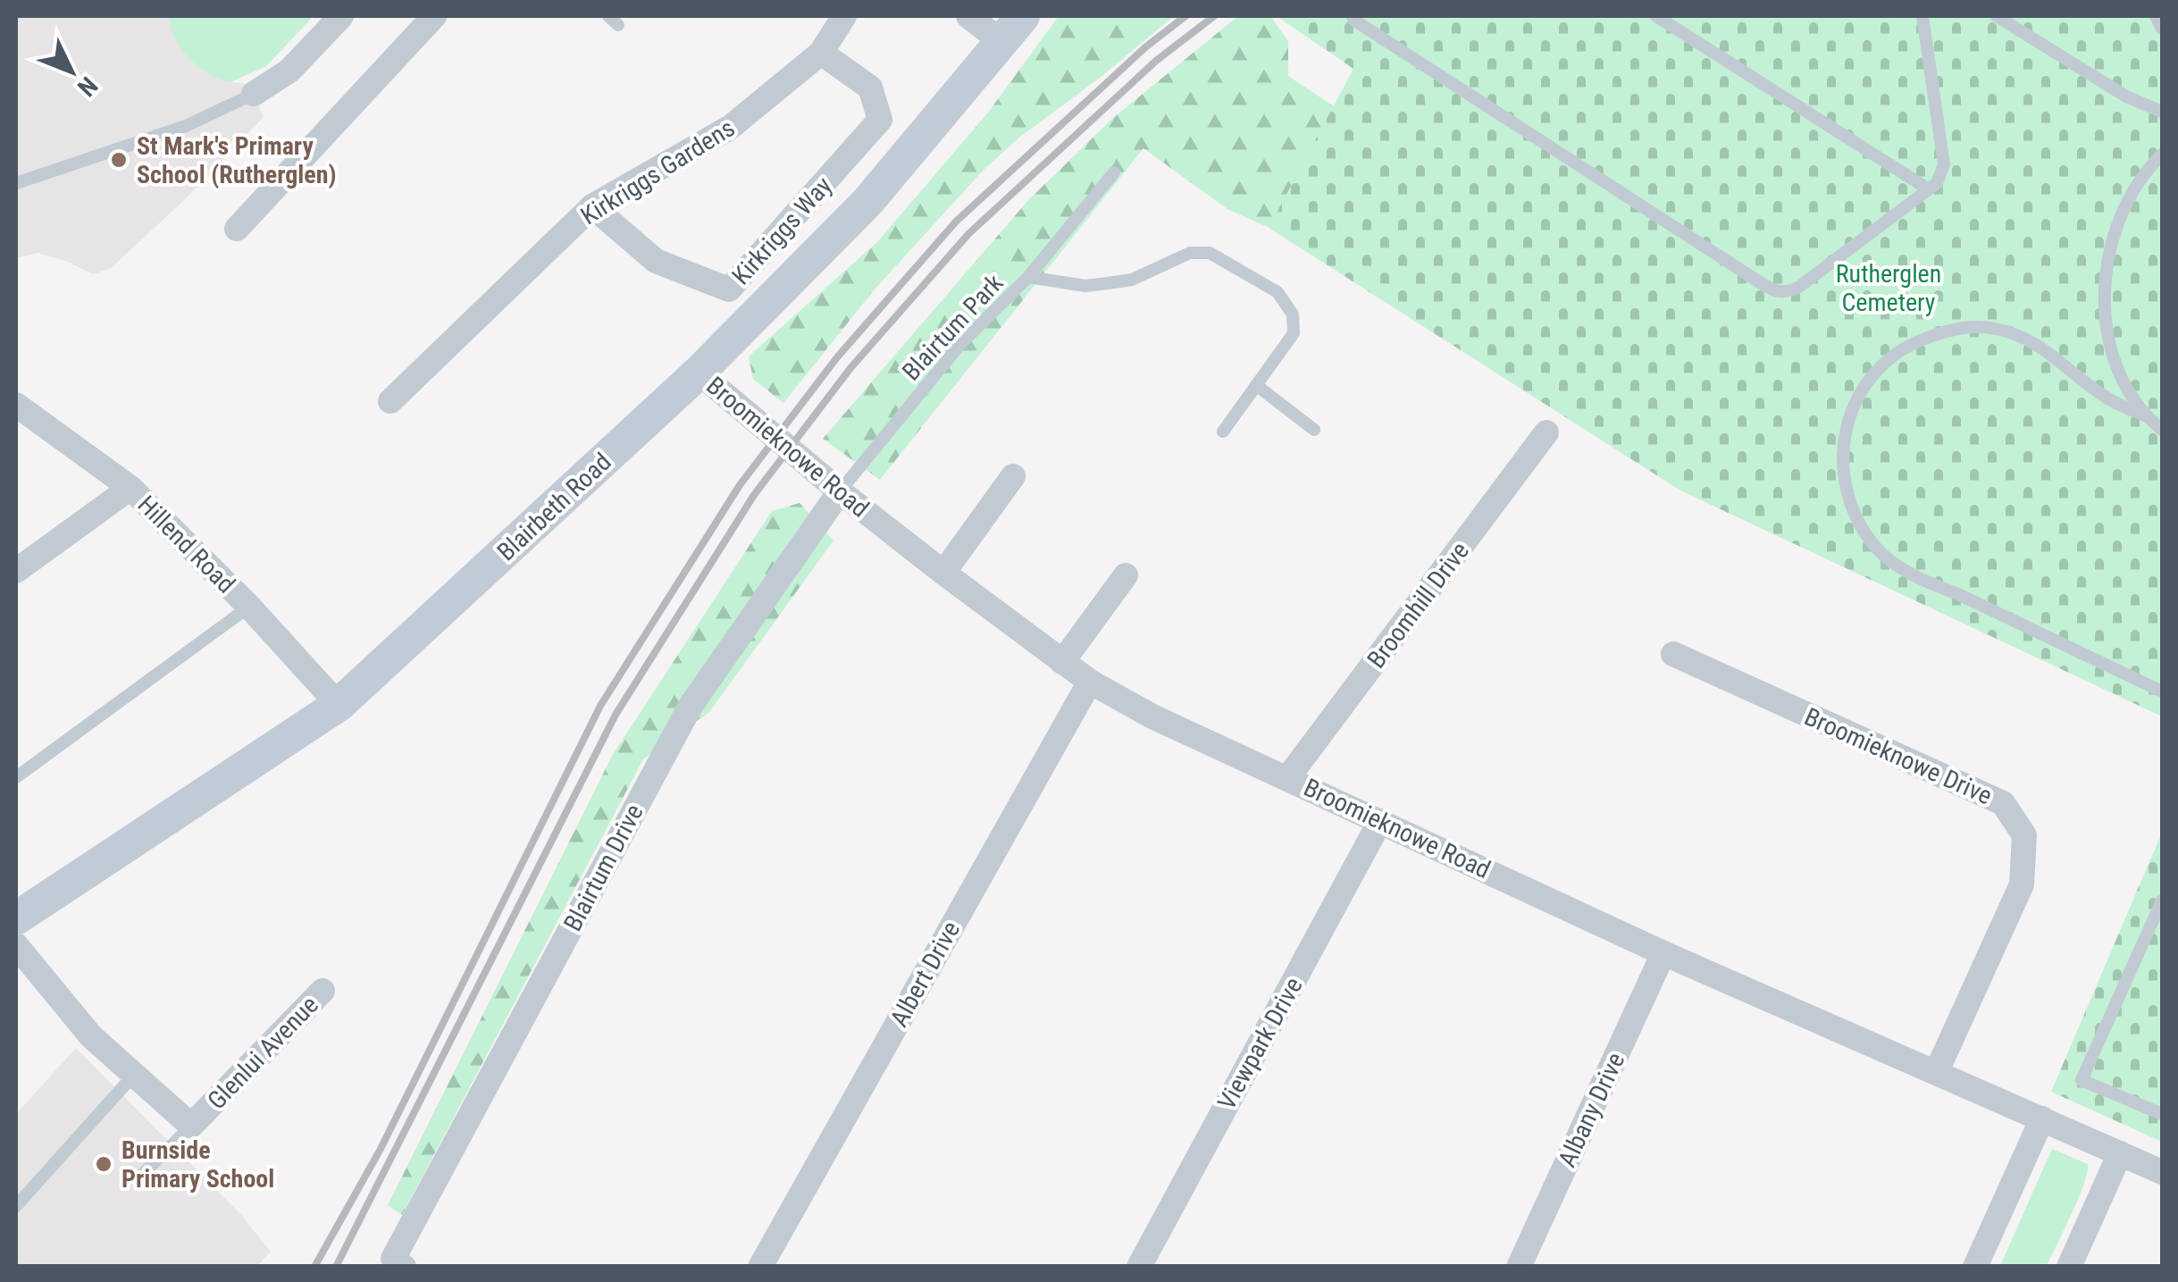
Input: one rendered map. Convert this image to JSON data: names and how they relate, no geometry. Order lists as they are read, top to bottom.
{
  "streets": {
    "main road": ["Blairbeth Road"],
    "street": [
      "Kirkriggs Gardens",
      "Kirkriggs Way",
      "Broomieknowe Road",
      "Hillend Road",
      "Broomhill Drive",
      "Broomieknowe Drive",
      "Blairtum Drive",
      "Albert Drive",
      "Viewpark Drive",
      "Glenlui Avenue",
      "Albany Drive"
    ],
    "lane": ["Blairtum Park"]
  },
  "crossings": [
    ["Kirkriggs Gardens", "Kirkriggs Way"],
    ["Blairtum Park", "Broomieknowe Road"],
    ["Blairtum Park", "Blairtum Drive"],
    ["Broomieknowe Road", "Blairbeth Road"],
    ["Broomieknowe Road", "Broomhill Drive"],
    ["Broomieknowe Road", "Broomieknowe Drive"],
    ["Broomieknowe Road", "Blairtum Drive"],
    ["Broomieknowe Road", "Albert Drive"],
    ["Broomieknowe Road", "Viewpark Drive"],
    ["Broomieknowe Road", "Albany Drive"],
    ["Blairbeth Road", "Hillend Road"]
  ],
  "parks": ["Rutherglen Cemetery"],
  "places": ["St Mark's Primary School (Rutherglen)", "Burnside Primary School"],
  "north": "bottom right"
}
